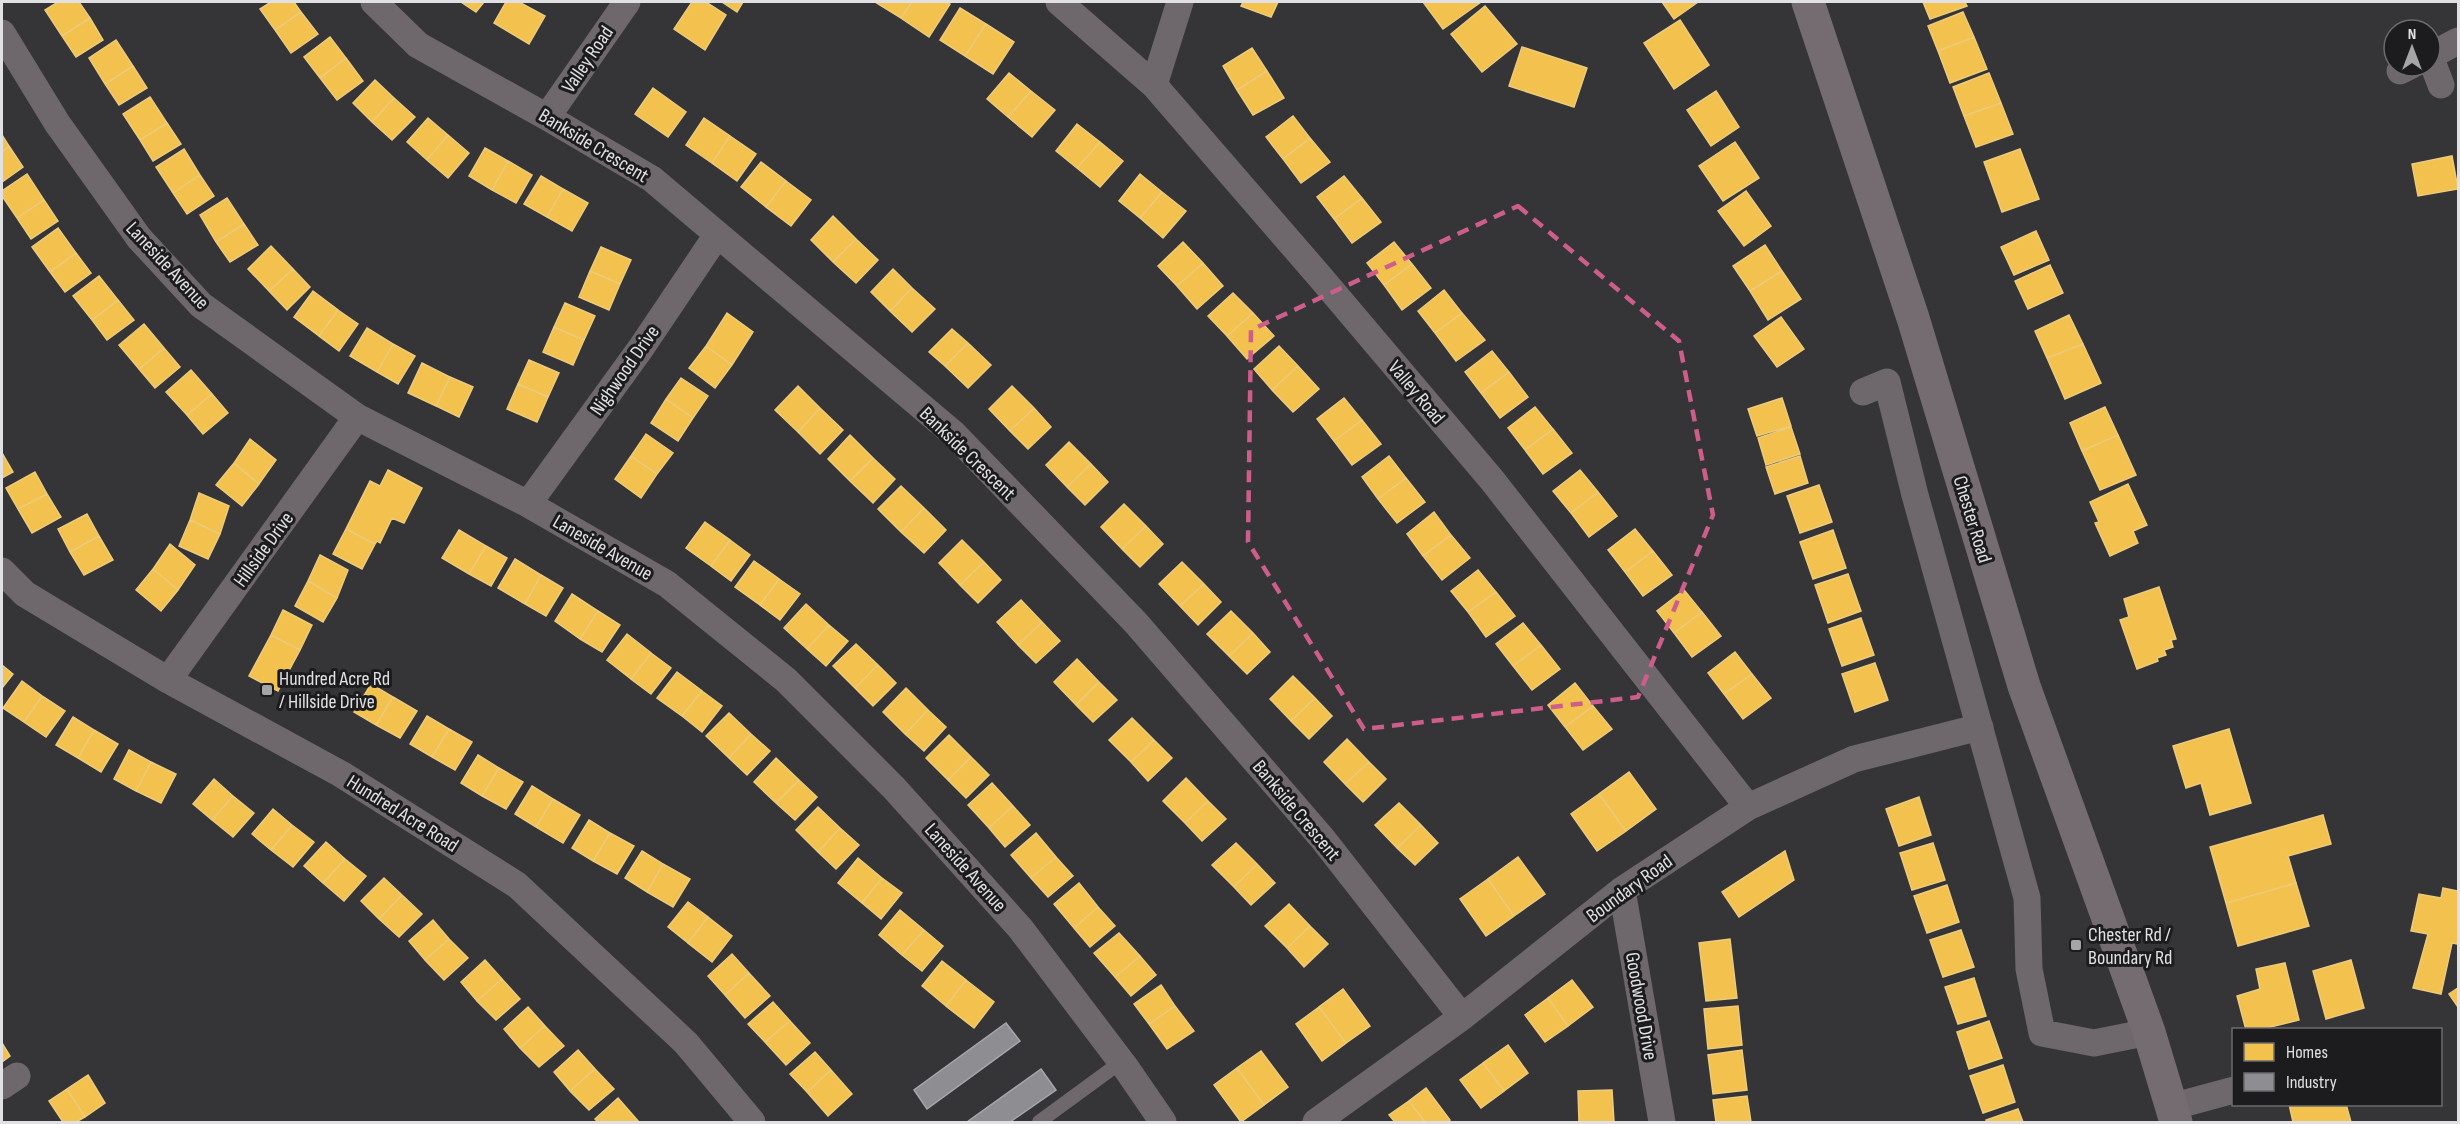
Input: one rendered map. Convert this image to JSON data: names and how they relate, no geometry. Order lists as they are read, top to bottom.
{
  "streets": {
    "highway": ["Chester Road"],
    "street": [
      "Valley Road",
      "Bankside Crescent",
      "Laneside Avenue",
      "Nighwood Drive",
      "Hillside Drive",
      "Hundred Acre Road",
      "Boundary Road",
      "Goodwood Drive"
    ]
  },
  "crossings": [
    ["Valley Road", "Bankside Crescent"],
    ["Valley Road", "Boundary Road"],
    ["Bankside Crescent", "Nighwood Drive"],
    ["Bankside Crescent", "Boundary Road"],
    ["Laneside Avenue", "Nighwood Drive"],
    ["Laneside Avenue", "Hillside Drive"],
    ["Hillside Drive", "Hundred Acre Road"],
    ["Boundary Road", "Goodwood Drive"]
  ],
  "places": {
    "transit": ["Hundred Acre Rd / Hillside Drive", "Chester Rd / Boundary Rd"]
  },
  "legend": ["Homes", "Industry"],
  "north": "top"
}
